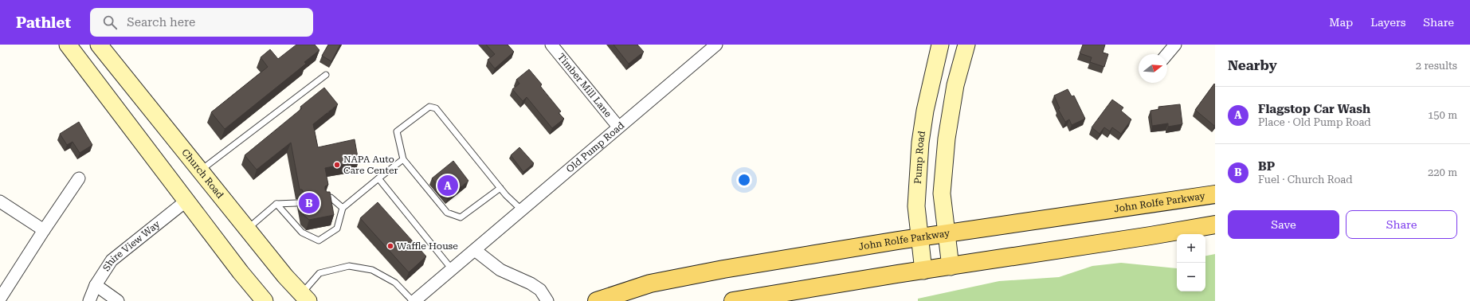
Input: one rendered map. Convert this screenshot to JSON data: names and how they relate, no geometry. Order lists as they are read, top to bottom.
{
  "streets": {
    "main road": ["Pump Road", "Church Road", "John Rolfe Parkway"],
    "street": ["Timber Mill Lane", "Old Pump Road", "Shire View Way"]
  },
  "crossings": [
    ["Timber Mill Lane", "Old Pump Road"],
    ["Pump Road", "John Rolfe Parkway"]
  ],
  "places": ["NAPA Auto Care Center", "Waffle House"],
  "north": "right",
  "page": {
    "header": "Pathlet",
    "search": "Search here",
    "nav": ["Map", "Layers", "Share"],
    "heading": ["Nearby", "2 results"],
    "list": [
      {
        "mark": "A",
        "name": "Flagstop Car Wash",
        "note": "Place · Old Pump Road",
        "value": "150 m"
      },
      {
        "mark": "B",
        "name": "BP",
        "note": "Fuel · Church Road",
        "value": "220 m"
      }
    ],
    "pins": ["A", "B"],
    "buttons": ["Save", "Share"],
    "map_buttons": ["+", "−"]
  }
}
